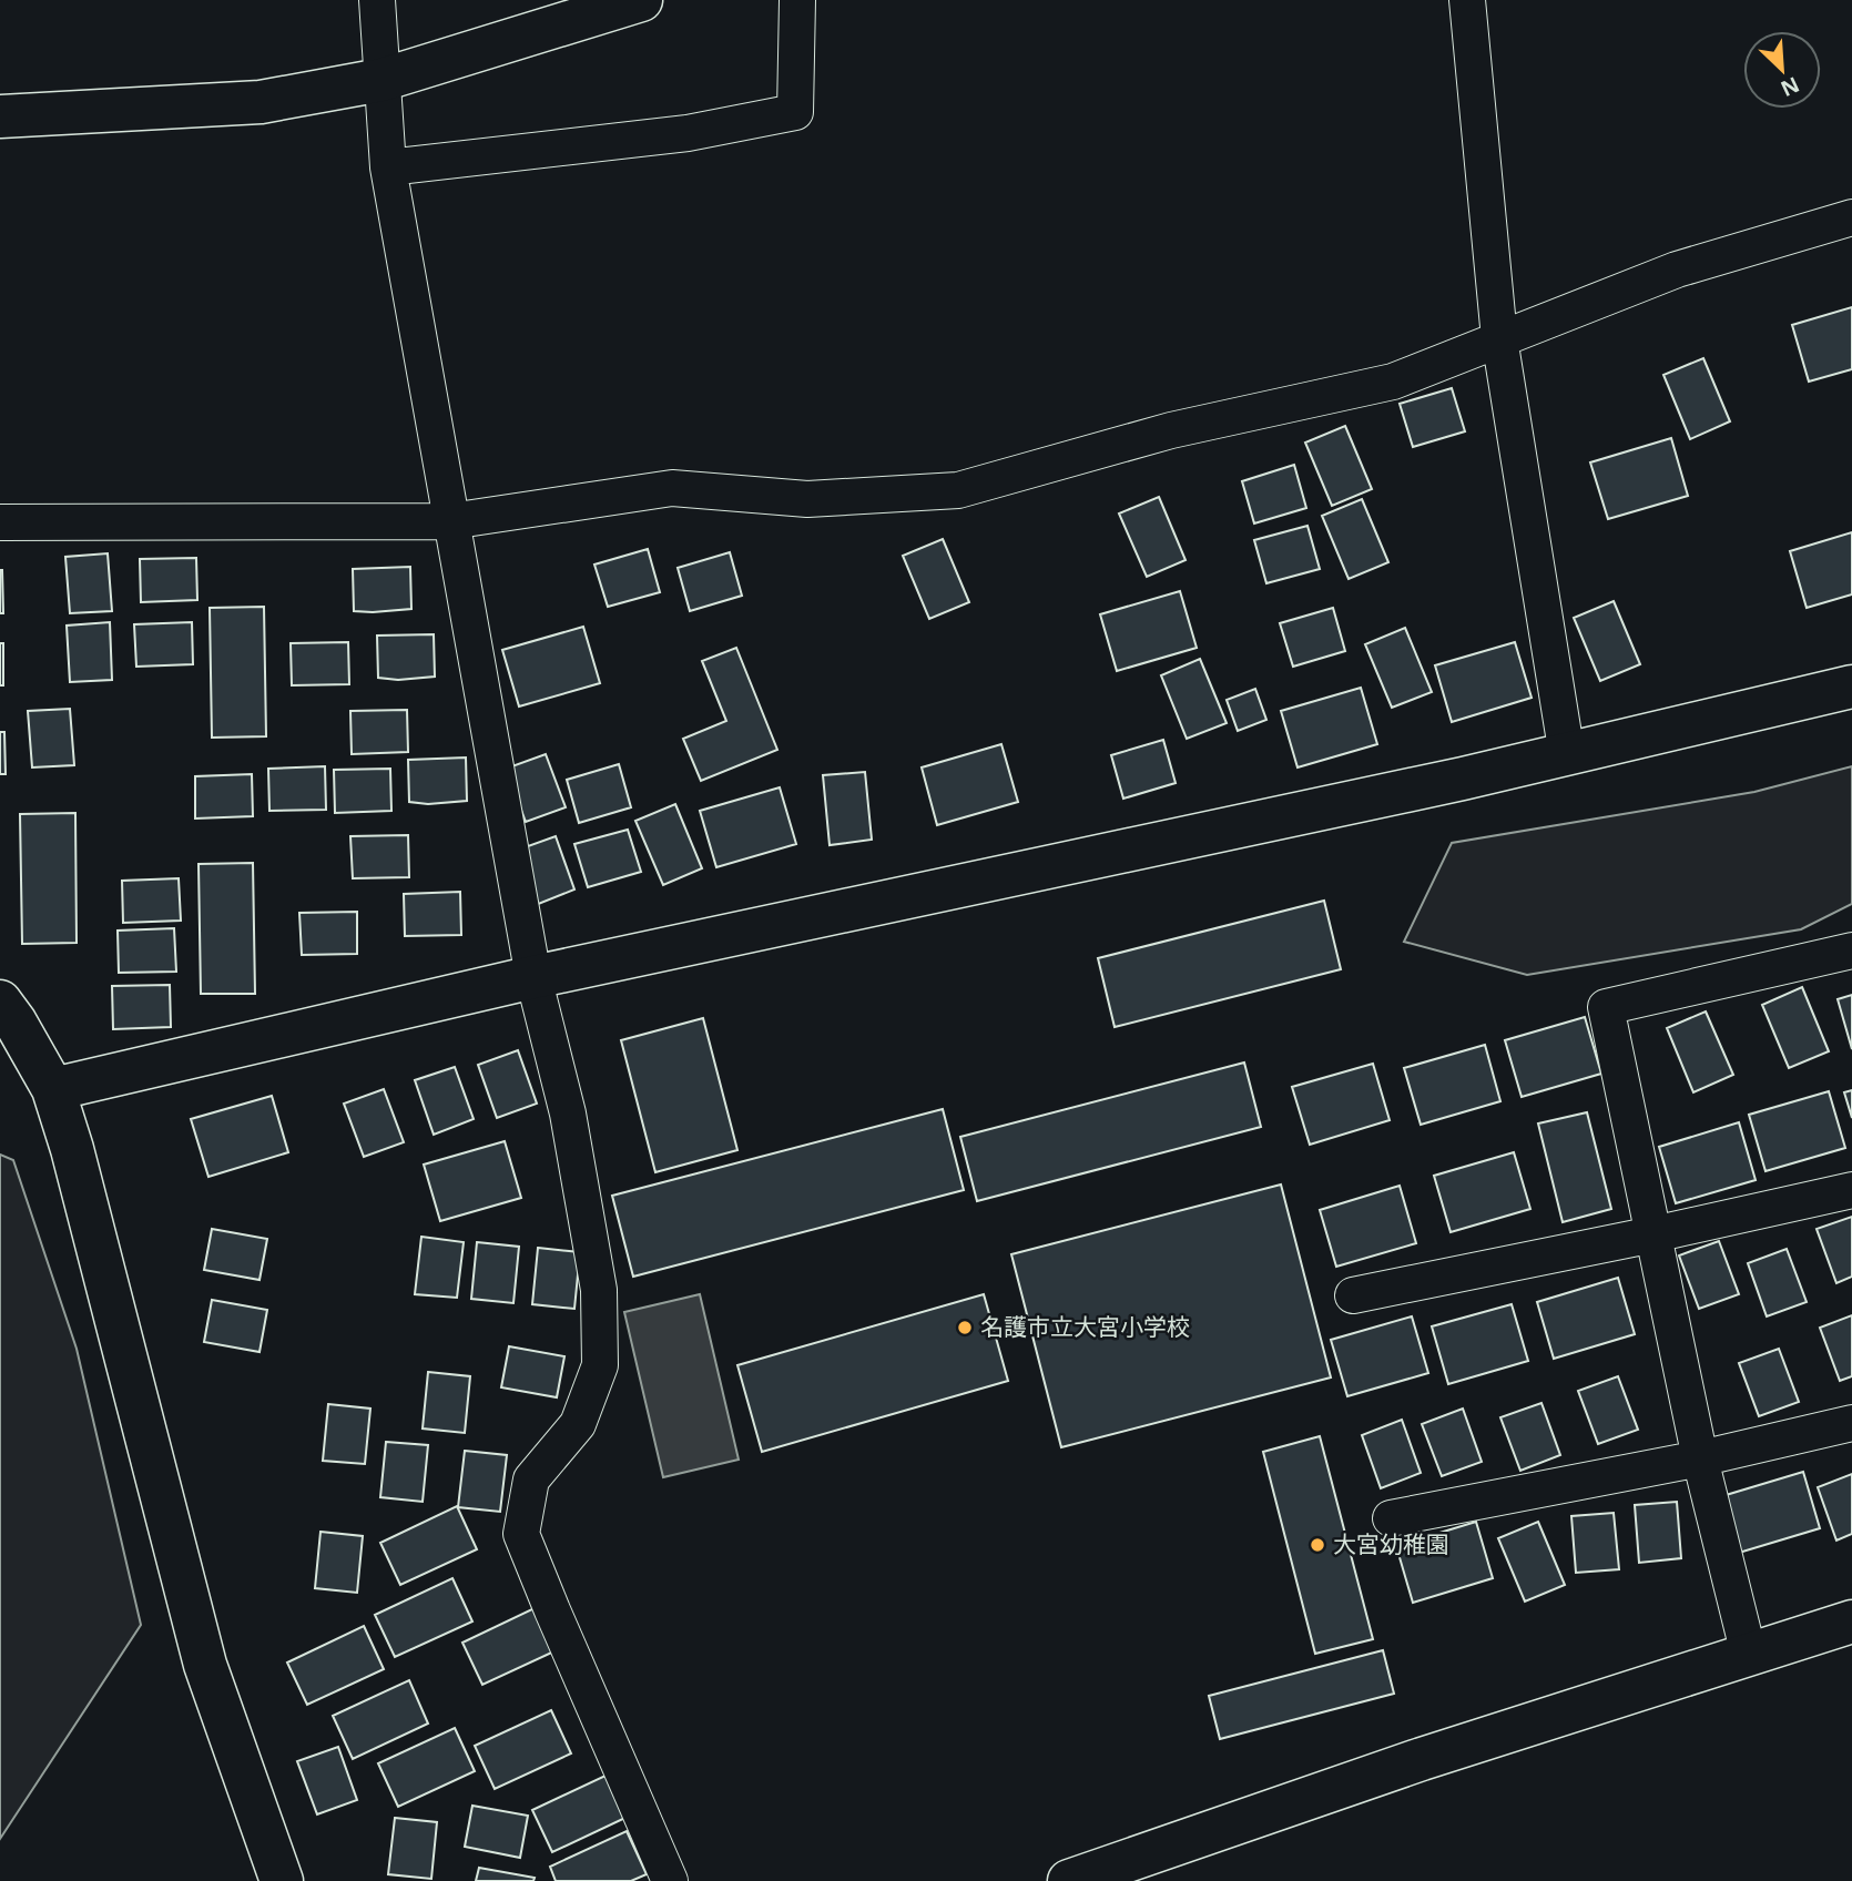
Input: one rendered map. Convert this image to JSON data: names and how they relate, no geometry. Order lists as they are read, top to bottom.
{
  "places": ["名護市立大宮小学校", "大宮幼稚園"],
  "north": "bottom right"
}
